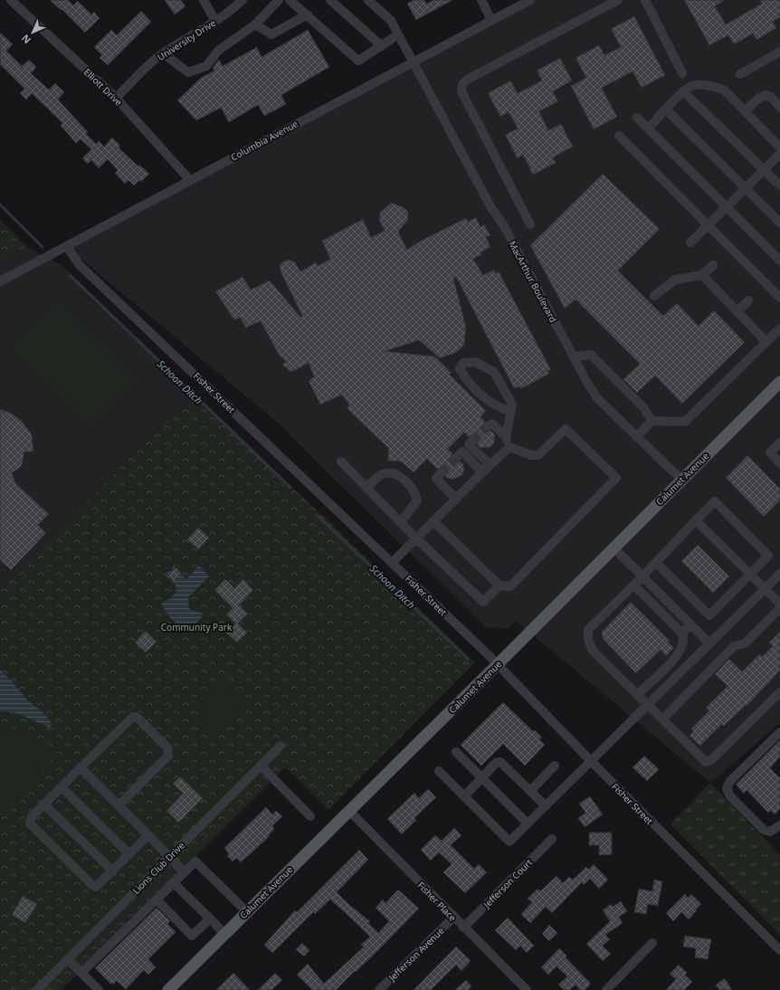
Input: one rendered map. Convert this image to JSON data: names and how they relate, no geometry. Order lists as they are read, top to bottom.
{
  "streets": {
    "main road": ["Calumet Avenue"],
    "street": [
      "University Drive",
      "Elliott Drive",
      "Columbia Avenue",
      "MacArthur Boulevard",
      "Fisher Street",
      "Lions Club Drive",
      "Jefferson Court",
      "Fisher Place",
      "Jefferson Avenue"
    ]
  },
  "crossings": [
    ["University Drive", "Elliott Drive"],
    ["Elliott Drive", "Columbia Avenue"],
    ["Columbia Avenue", "MacArthur Boulevard"],
    ["Columbia Avenue", "Fisher Street"],
    ["MacArthur Boulevard", "Calumet Avenue"],
    ["Fisher Street", "Calumet Avenue"],
    ["Calumet Avenue", "Fisher Place"],
    ["Jefferson Court", "Fisher Place"],
    ["Fisher Place", "Jefferson Avenue"]
  ],
  "water": ["Schoon Ditch"],
  "parks": ["Community Park"],
  "north": "bottom left"
}
